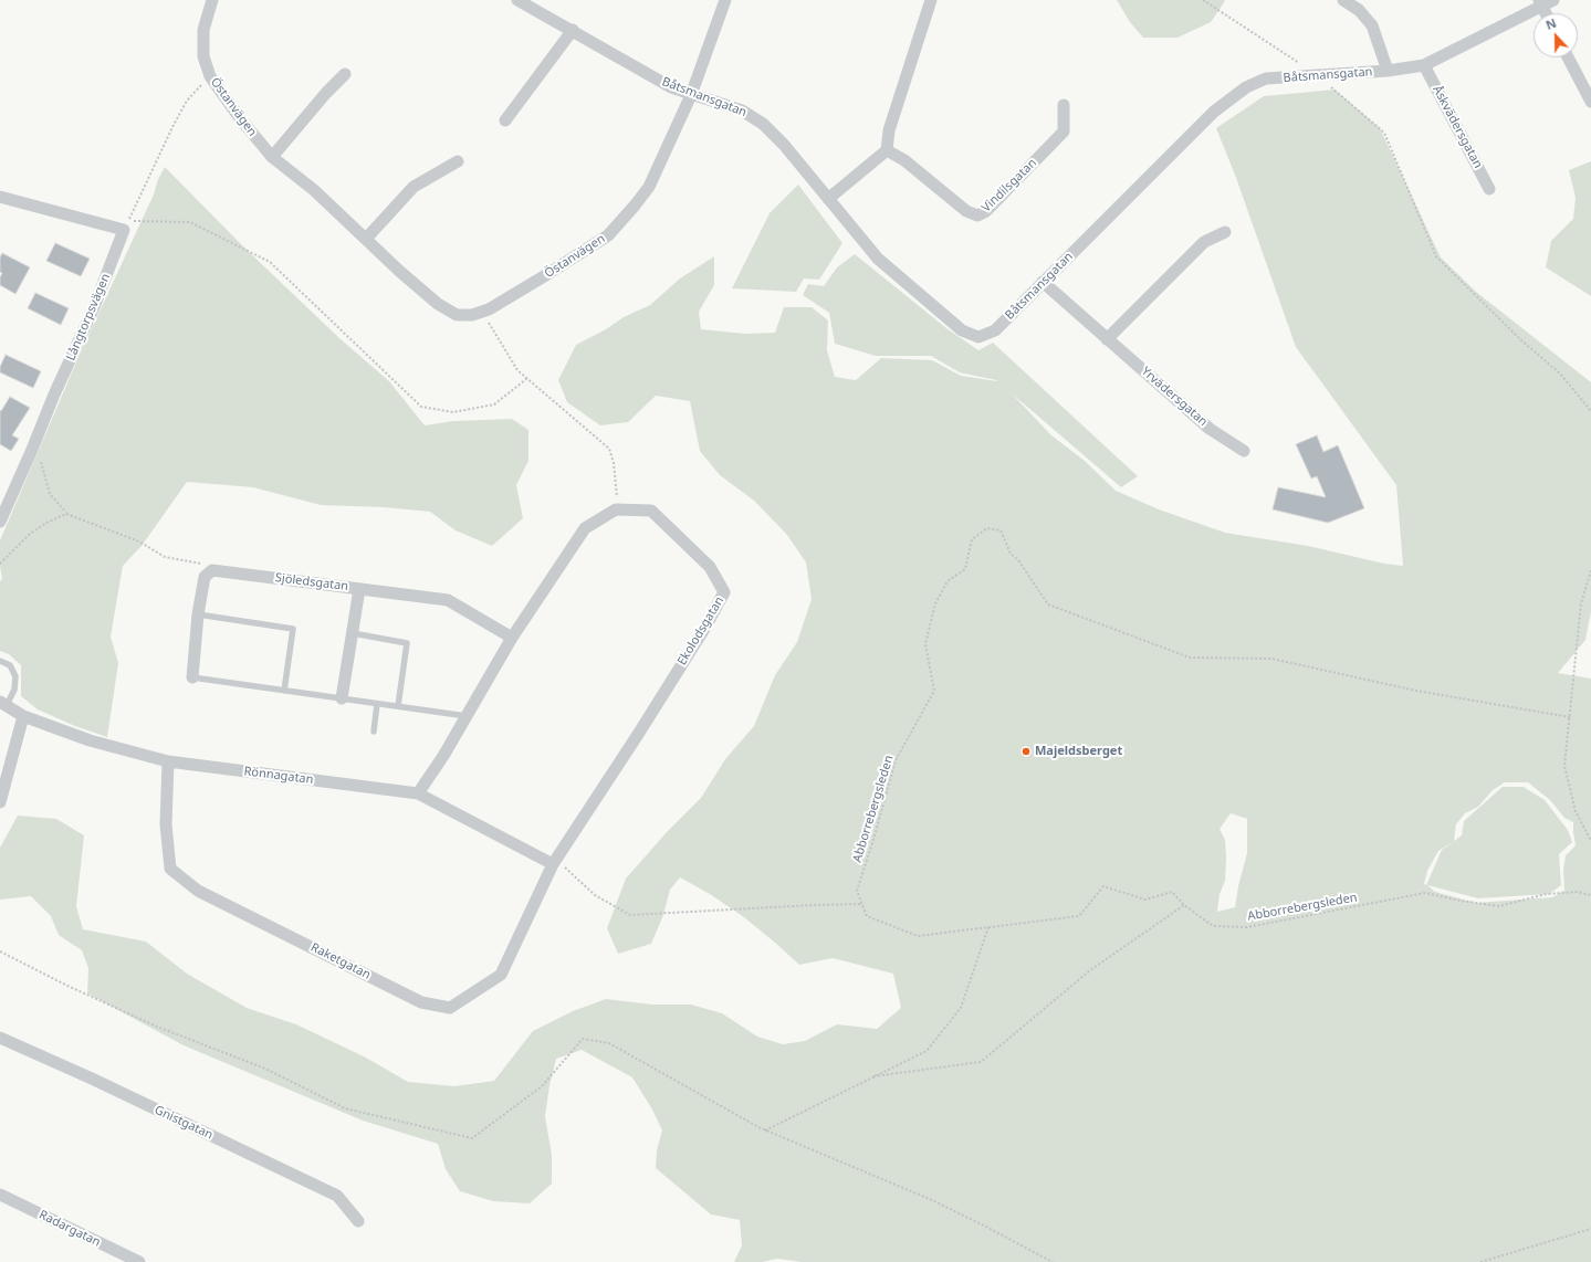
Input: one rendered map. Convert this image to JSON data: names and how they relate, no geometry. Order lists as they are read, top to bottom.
{
  "streets": {
    "street": [
      "Båtsmansgatan",
      "Östanvägen",
      "Åskvädersgatan",
      "Vindilsgatan",
      "Långtorpsvägen",
      "Yrvädersgatan",
      "Sjöledsgatan",
      "Ekolodsgatan",
      "Rönnagatan",
      "Raketgatan",
      "Gnistgatan",
      "Radargatan"
    ],
    "path": ["Abborrebergsleden"]
  },
  "crossings": [
    ["Båtsmansgatan", "Östanvägen"],
    ["Båtsmansgatan", "Åskvädersgatan"],
    ["Båtsmansgatan", "Yrvädersgatan"],
    ["Sjöledsgatan", "Ekolodsgatan"],
    ["Ekolodsgatan", "Rönnagatan"],
    ["Ekolodsgatan", "Raketgatan"],
    ["Rönnagatan", "Raketgatan"]
  ],
  "places": ["Majeldsberget"],
  "north": "top"
}
